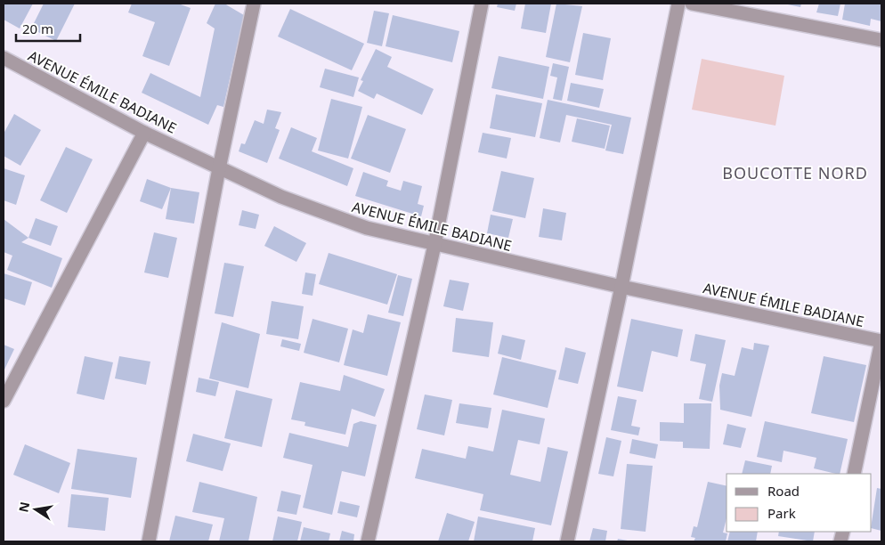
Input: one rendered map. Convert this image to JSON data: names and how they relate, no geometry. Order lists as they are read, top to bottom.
{
  "streets": {
    "street": ["AVENUE ÉMILE BADIANE"]
  },
  "districts": ["BOUCOTTE NORD"],
  "legend": ["Road", "Park"],
  "scale_bar": "20 m",
  "north": "left"
}
